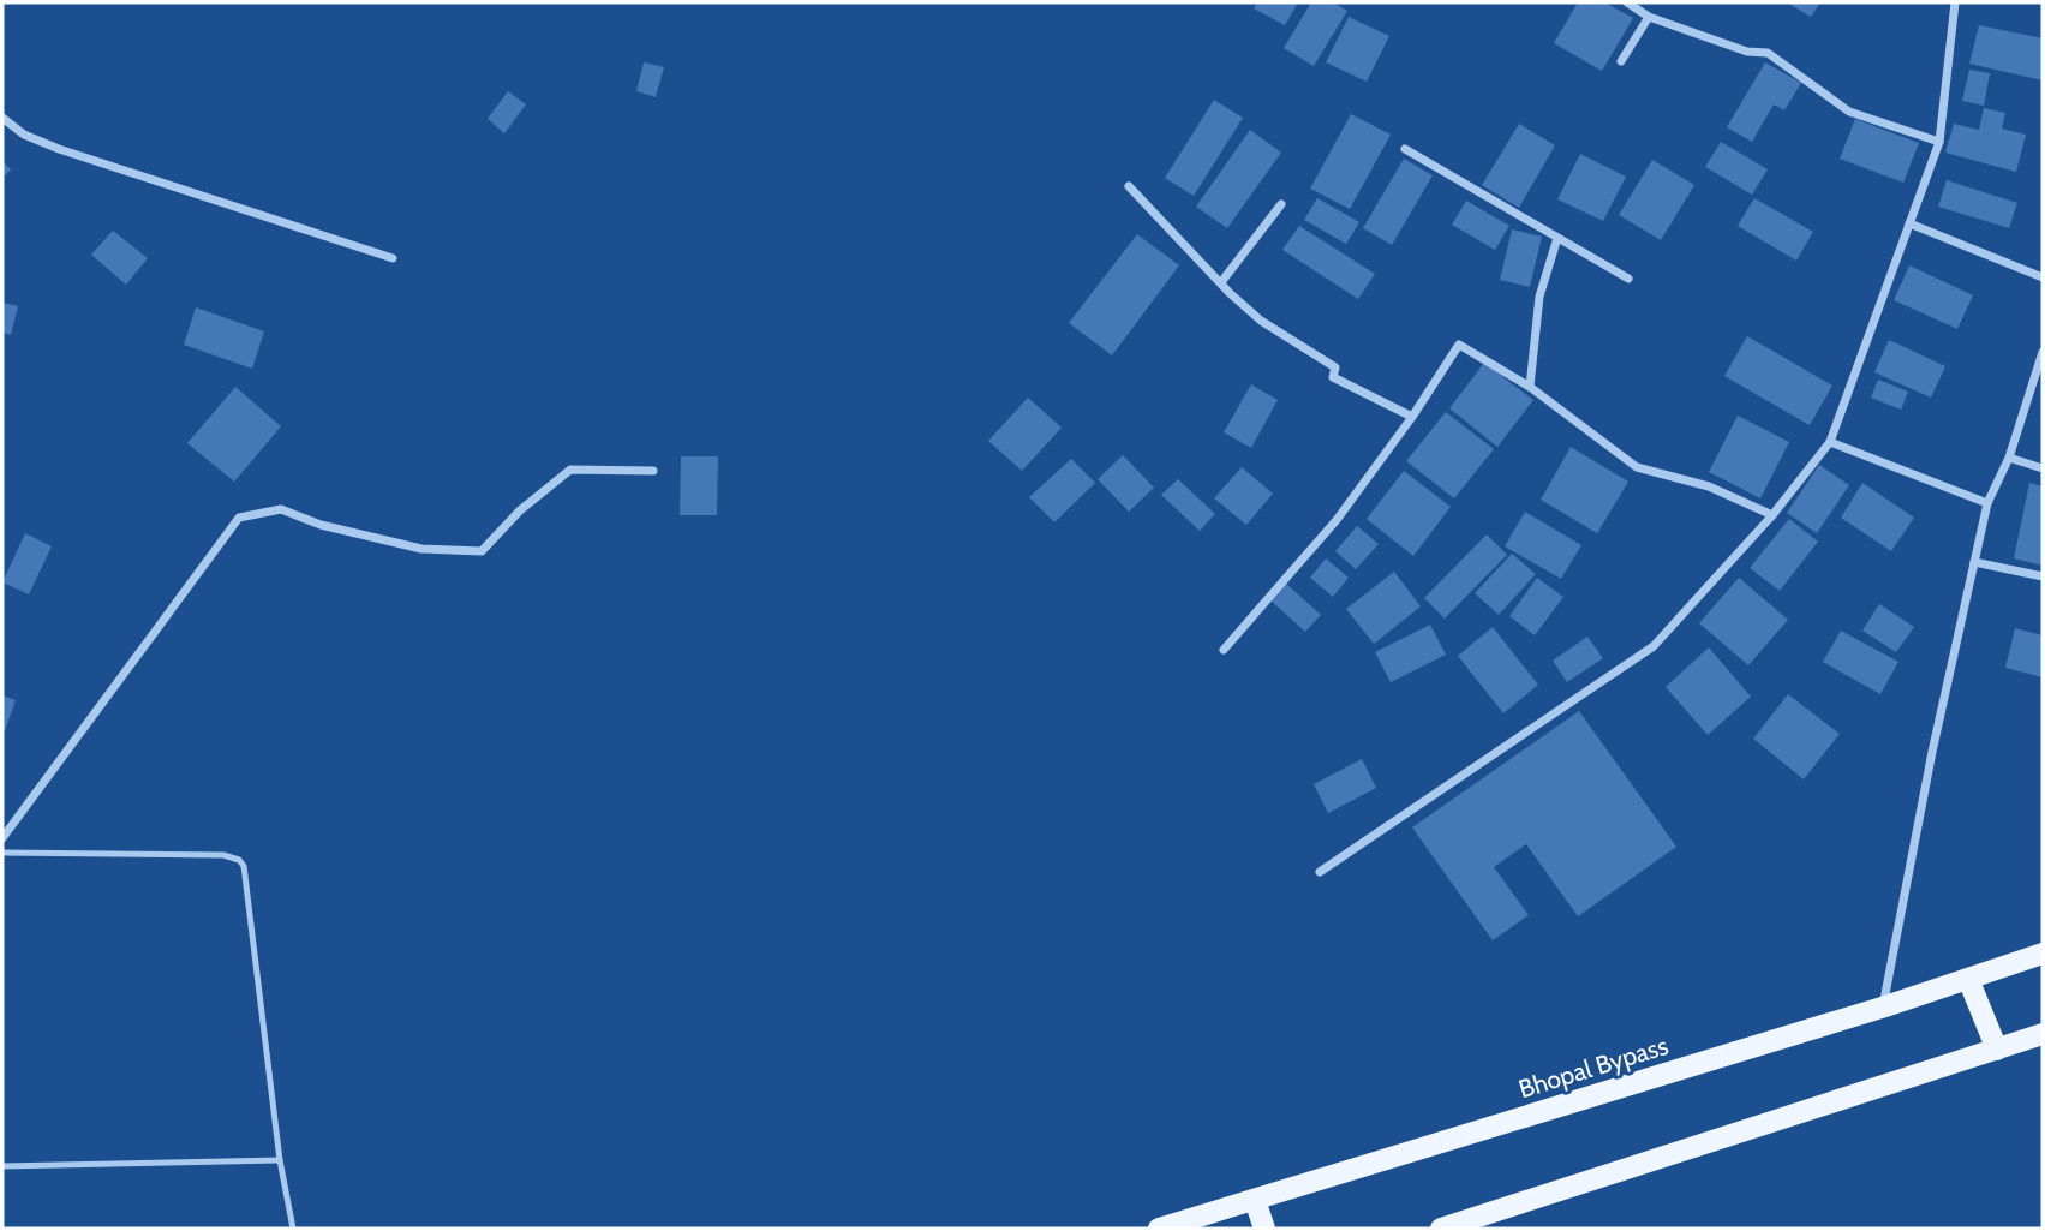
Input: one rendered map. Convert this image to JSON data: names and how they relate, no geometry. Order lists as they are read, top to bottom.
{
  "streets": {
    "main road": ["Bhopal Bypass"]
  }
}
